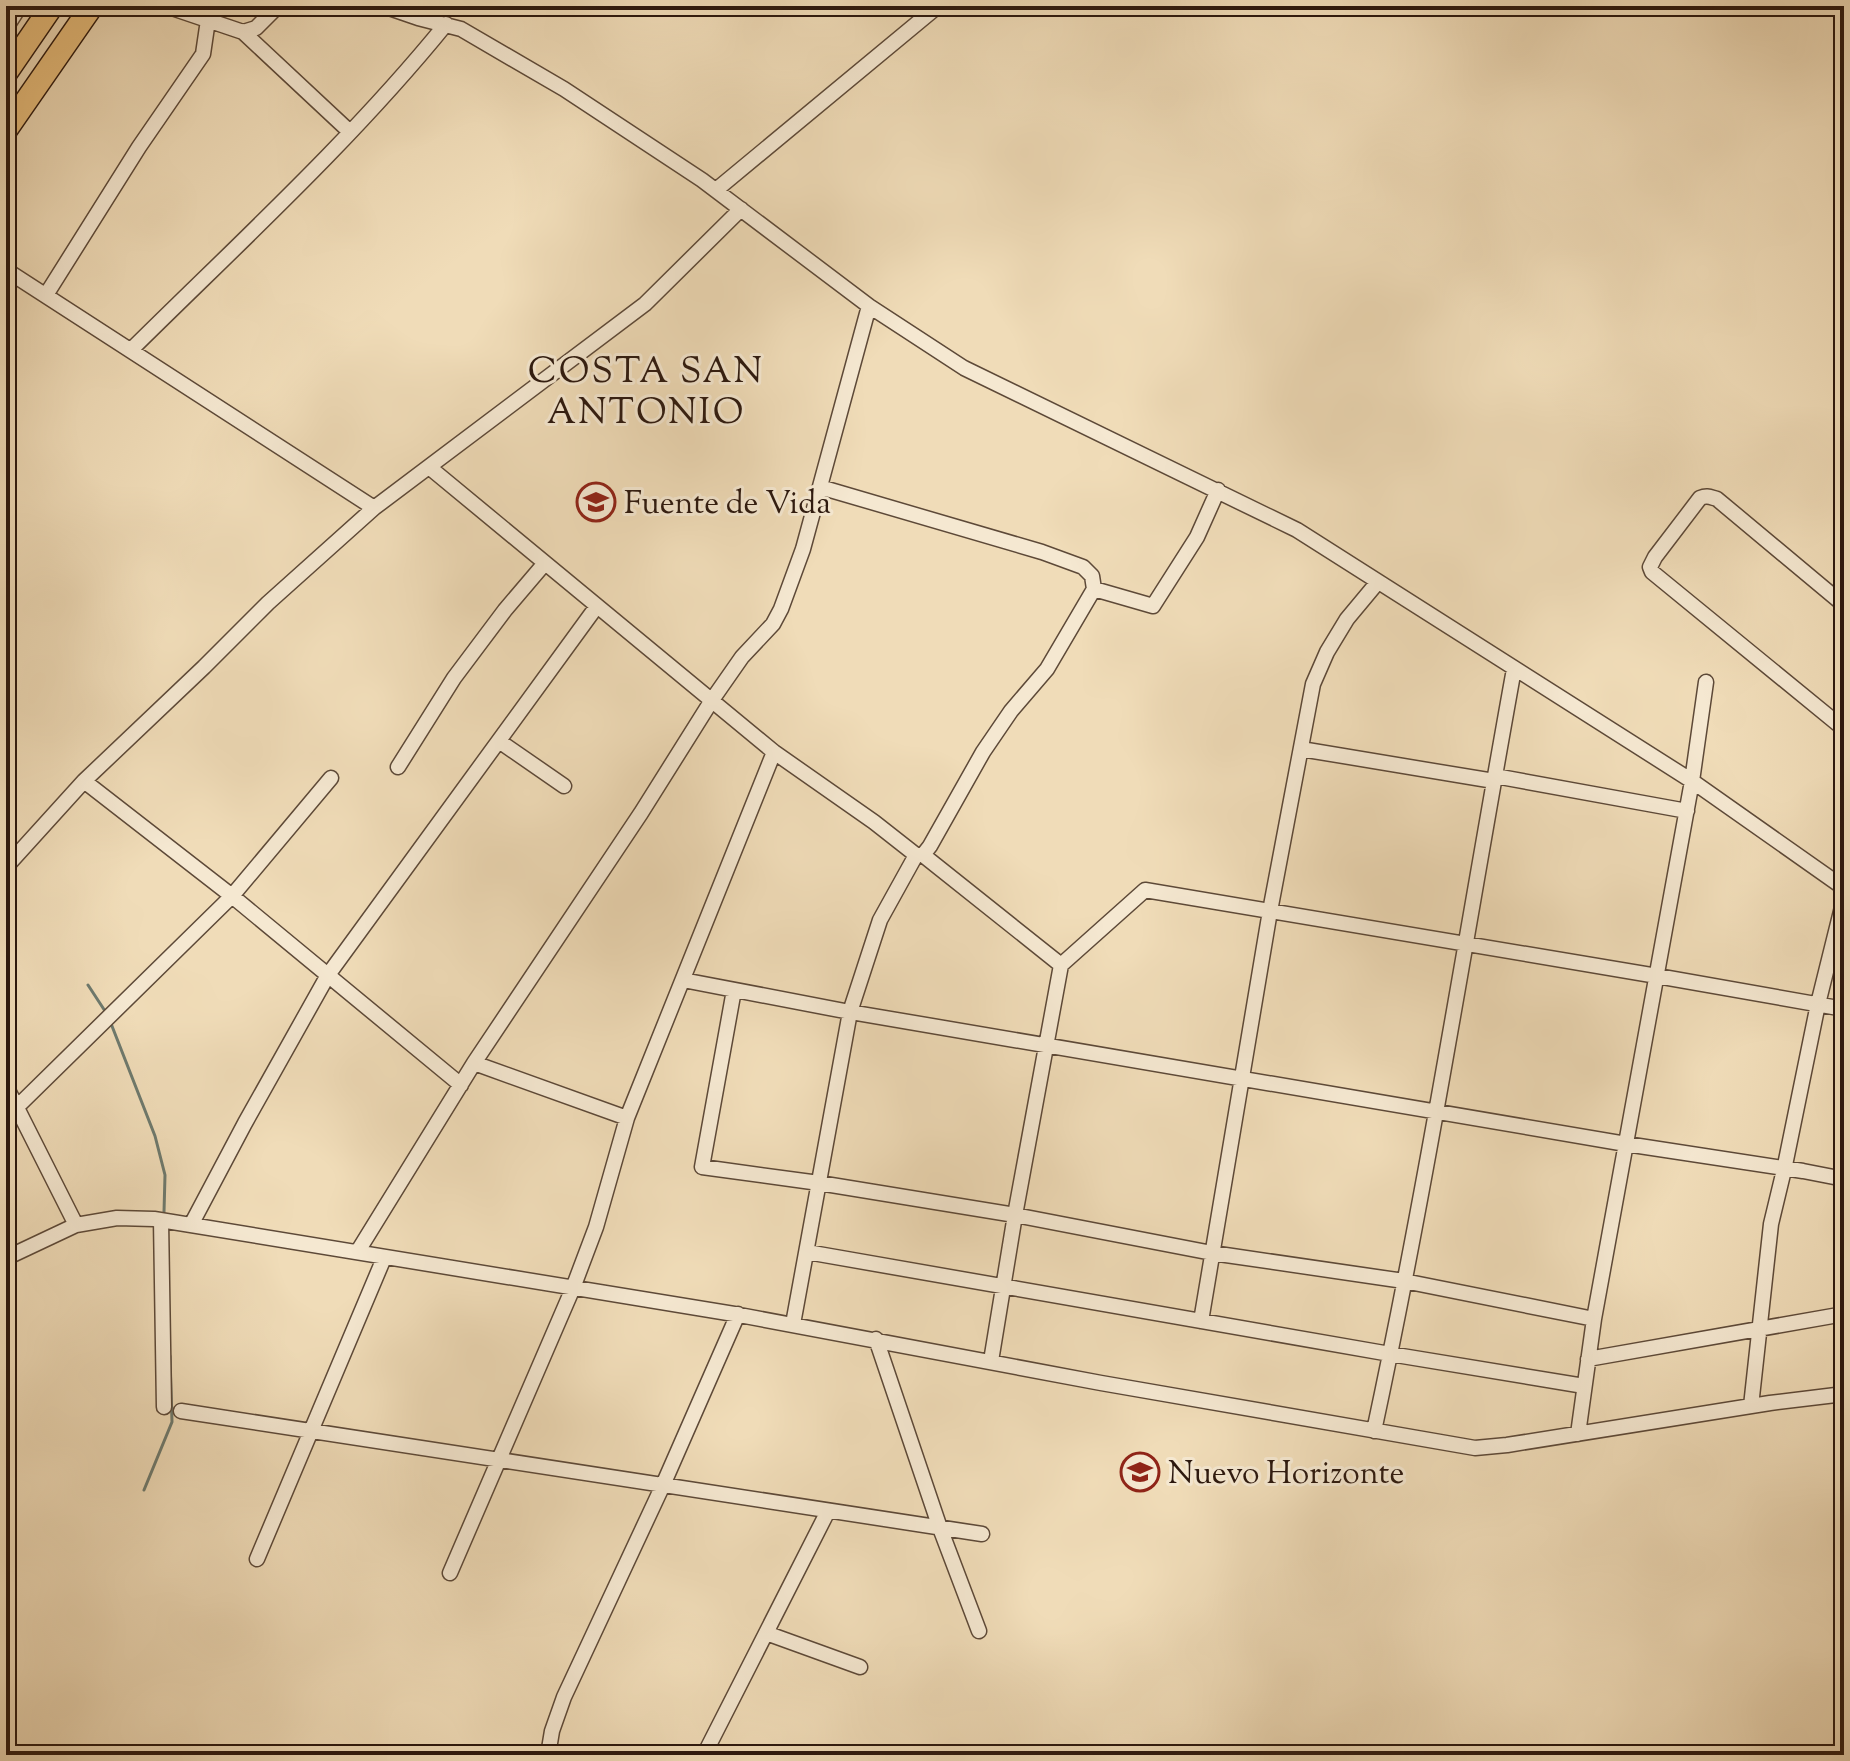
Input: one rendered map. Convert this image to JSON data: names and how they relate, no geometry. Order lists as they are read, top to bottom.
{
  "districts": ["COSTA SAN ANTONIO"],
  "places": {
    "school or university": ["Fuente de Vida", "Nuevo Horizonte"]
  }
}
